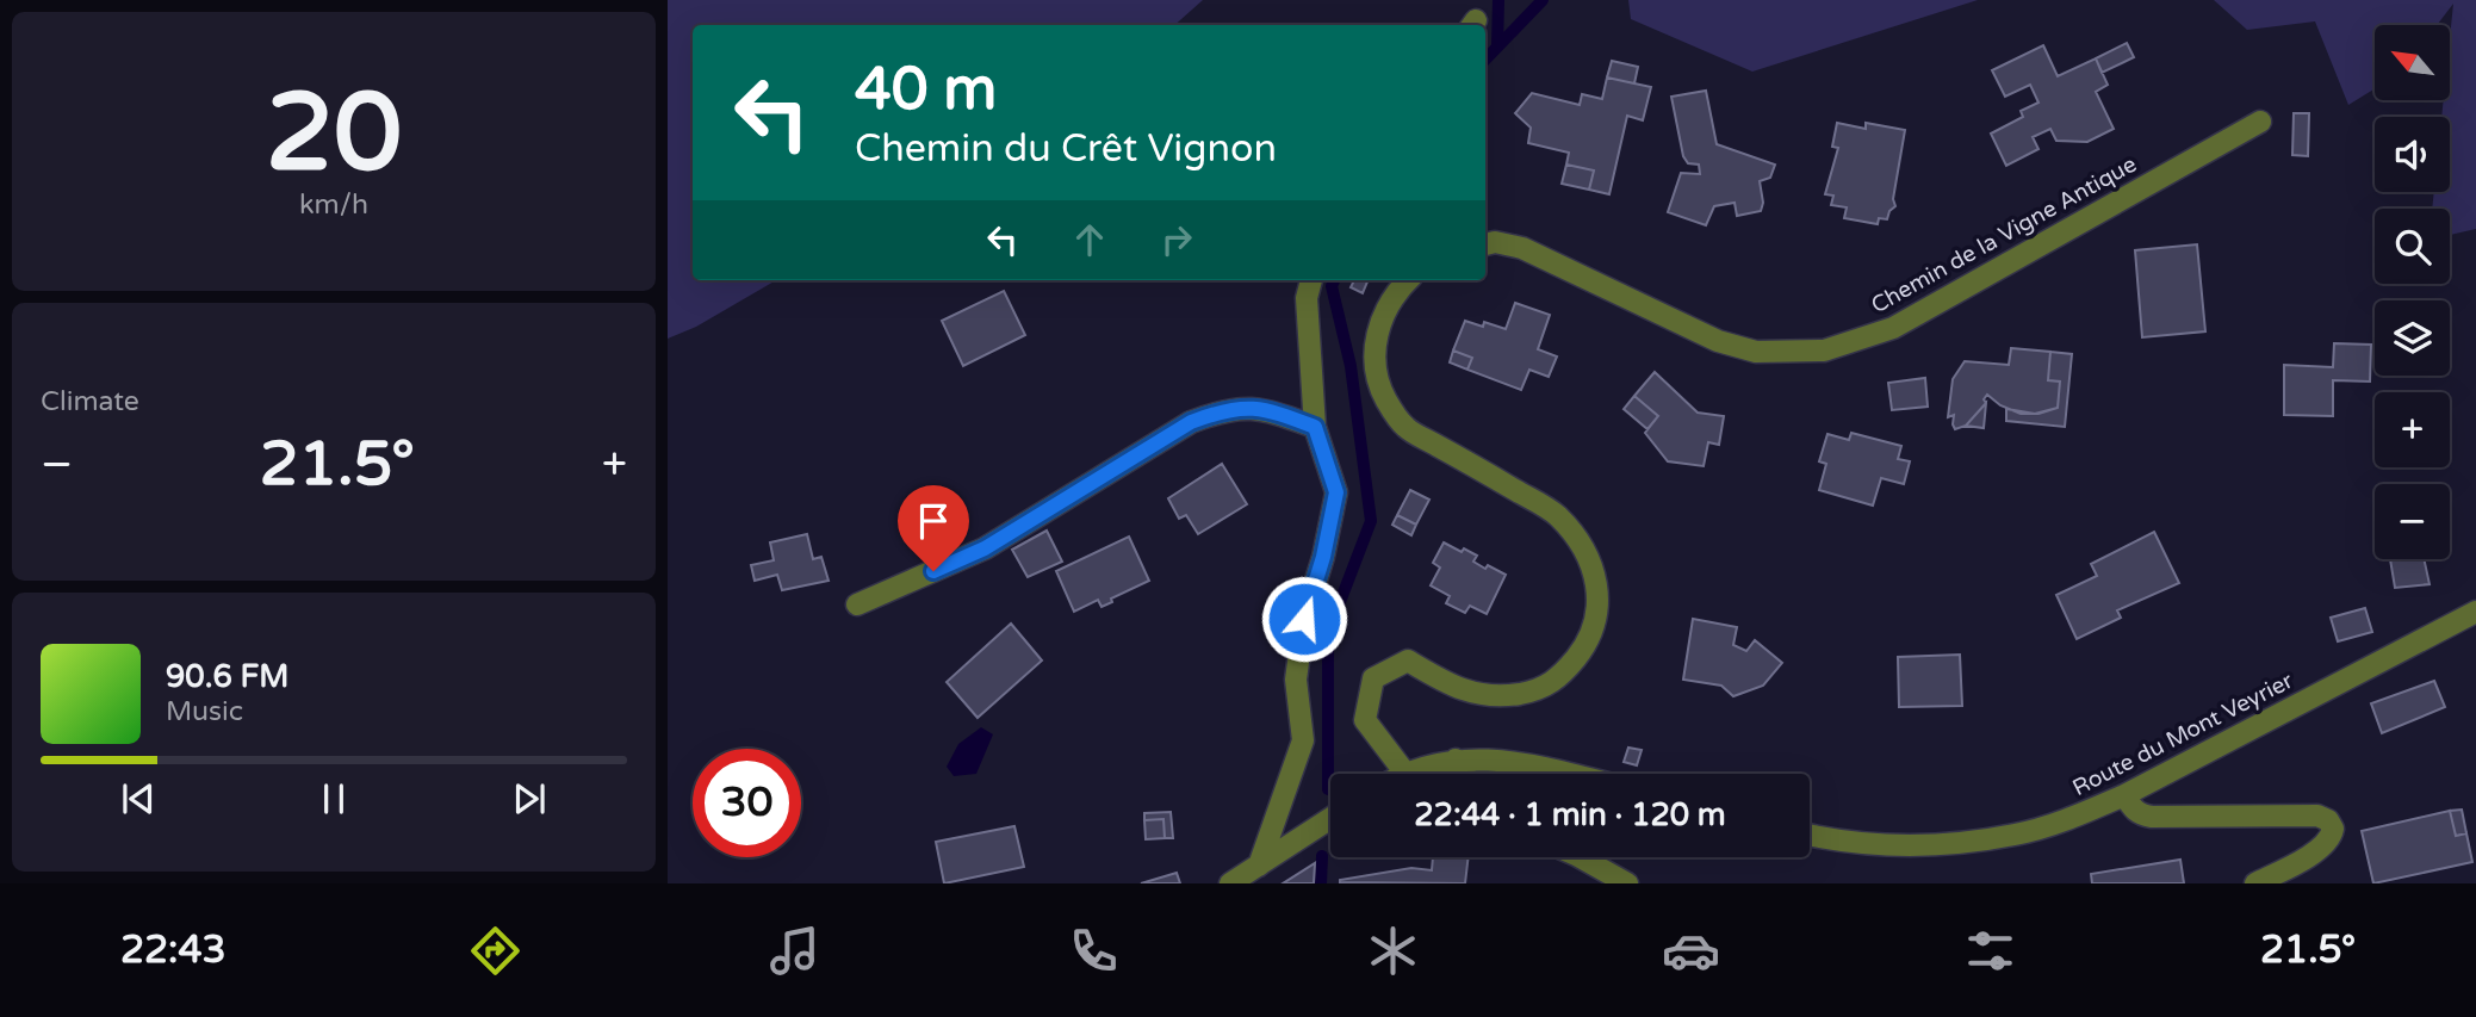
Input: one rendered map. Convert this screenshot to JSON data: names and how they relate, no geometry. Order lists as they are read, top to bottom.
{
  "streets": {
    "street": ["Chemin de la Vigne Antique", "Route du Mont Veyrier"]
  },
  "north": "top left",
  "page": {
    "tile": [
      ["20", "km/h"],
      "Climate"
    ],
    "map_buttons": ["+", "−"],
    "turn": ["40 m", "Chemin du Crêt Vignon"],
    "heat": ["−", "21.5°", "+"],
    "song": ["90.6 FM", "Music"],
    "limit": "30",
    "trip": "22:44 · 1 min · 120 m",
    "tabs": ["22:43", "21.5°"]
  }
}
